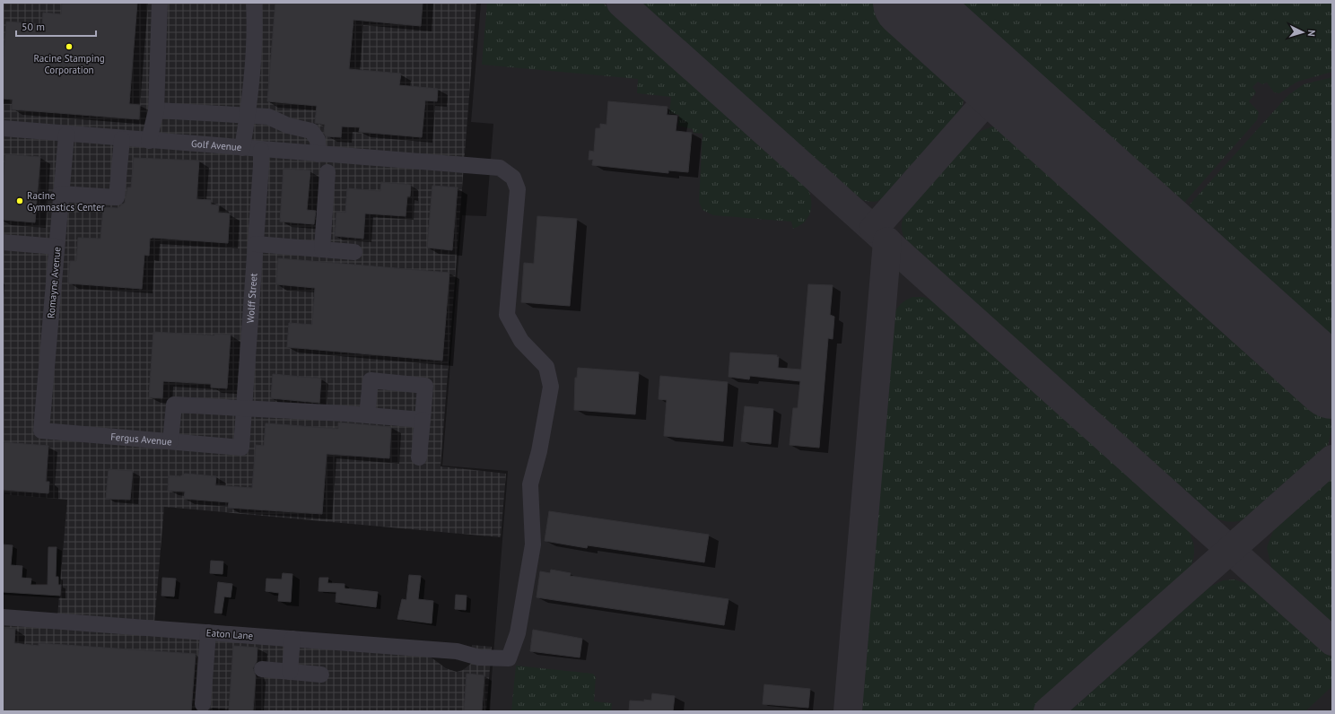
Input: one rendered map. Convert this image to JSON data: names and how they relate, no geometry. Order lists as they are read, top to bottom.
{
  "streets": {
    "street": [
      "Golf Avenue",
      "Romayne Avenue",
      "Wolff Street",
      "Fergus Avenue",
      "Eaton Lane"
    ]
  },
  "crossings": [
    ["Golf Avenue", "Romayne Avenue"],
    ["Golf Avenue", "Wolff Street"],
    ["Golf Avenue", "Eaton Lane"],
    ["Romayne Avenue", "Fergus Avenue"],
    ["Wolff Street", "Fergus Avenue"]
  ],
  "places": ["Racine Stamping Corporation", "Racine Gymnastics Center"],
  "scale_bar": "50 m",
  "north": "right"
}
